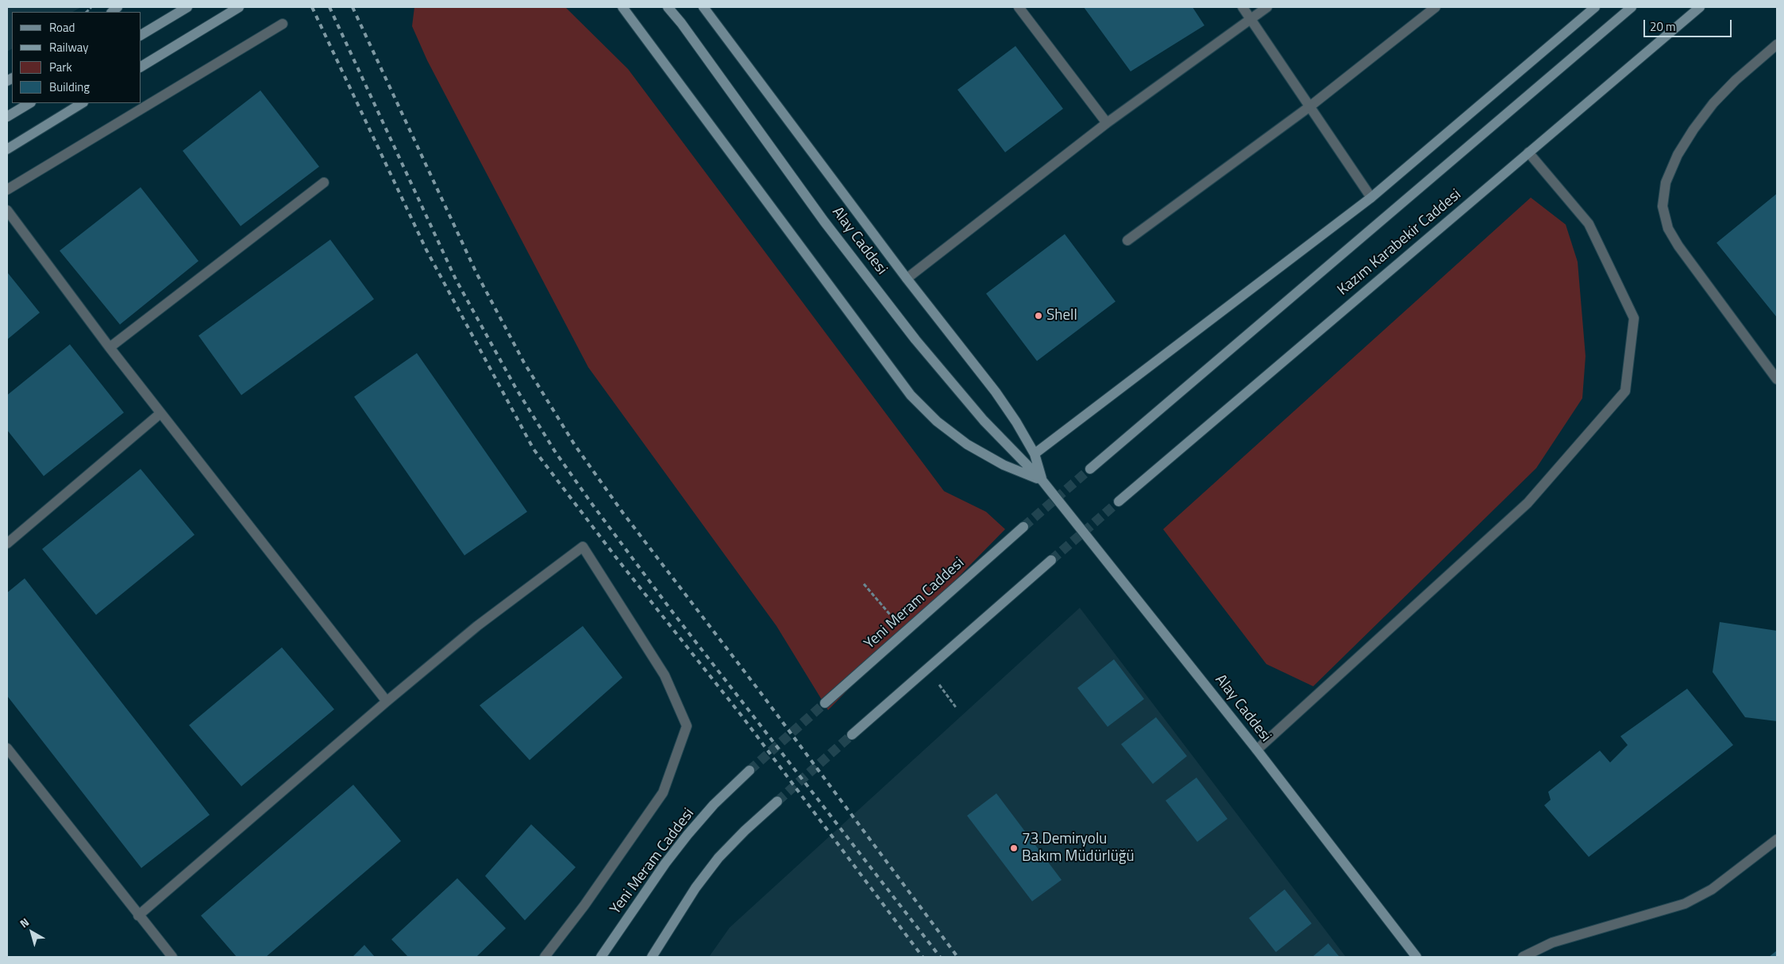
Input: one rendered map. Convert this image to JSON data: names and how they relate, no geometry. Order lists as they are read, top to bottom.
{
  "streets": {
    "main road": ["Alay Caddesi", "Kazım Karabekir Caddesi", "Yeni Meram Caddesi"]
  },
  "places": ["Shell", "73.Demiryolu Bakım Müdürlüğü"],
  "legend": [
    "Road",
    "Railway",
    "Park",
    "Building"
  ],
  "scale_bar": "20 m",
  "north": "top left"
}
